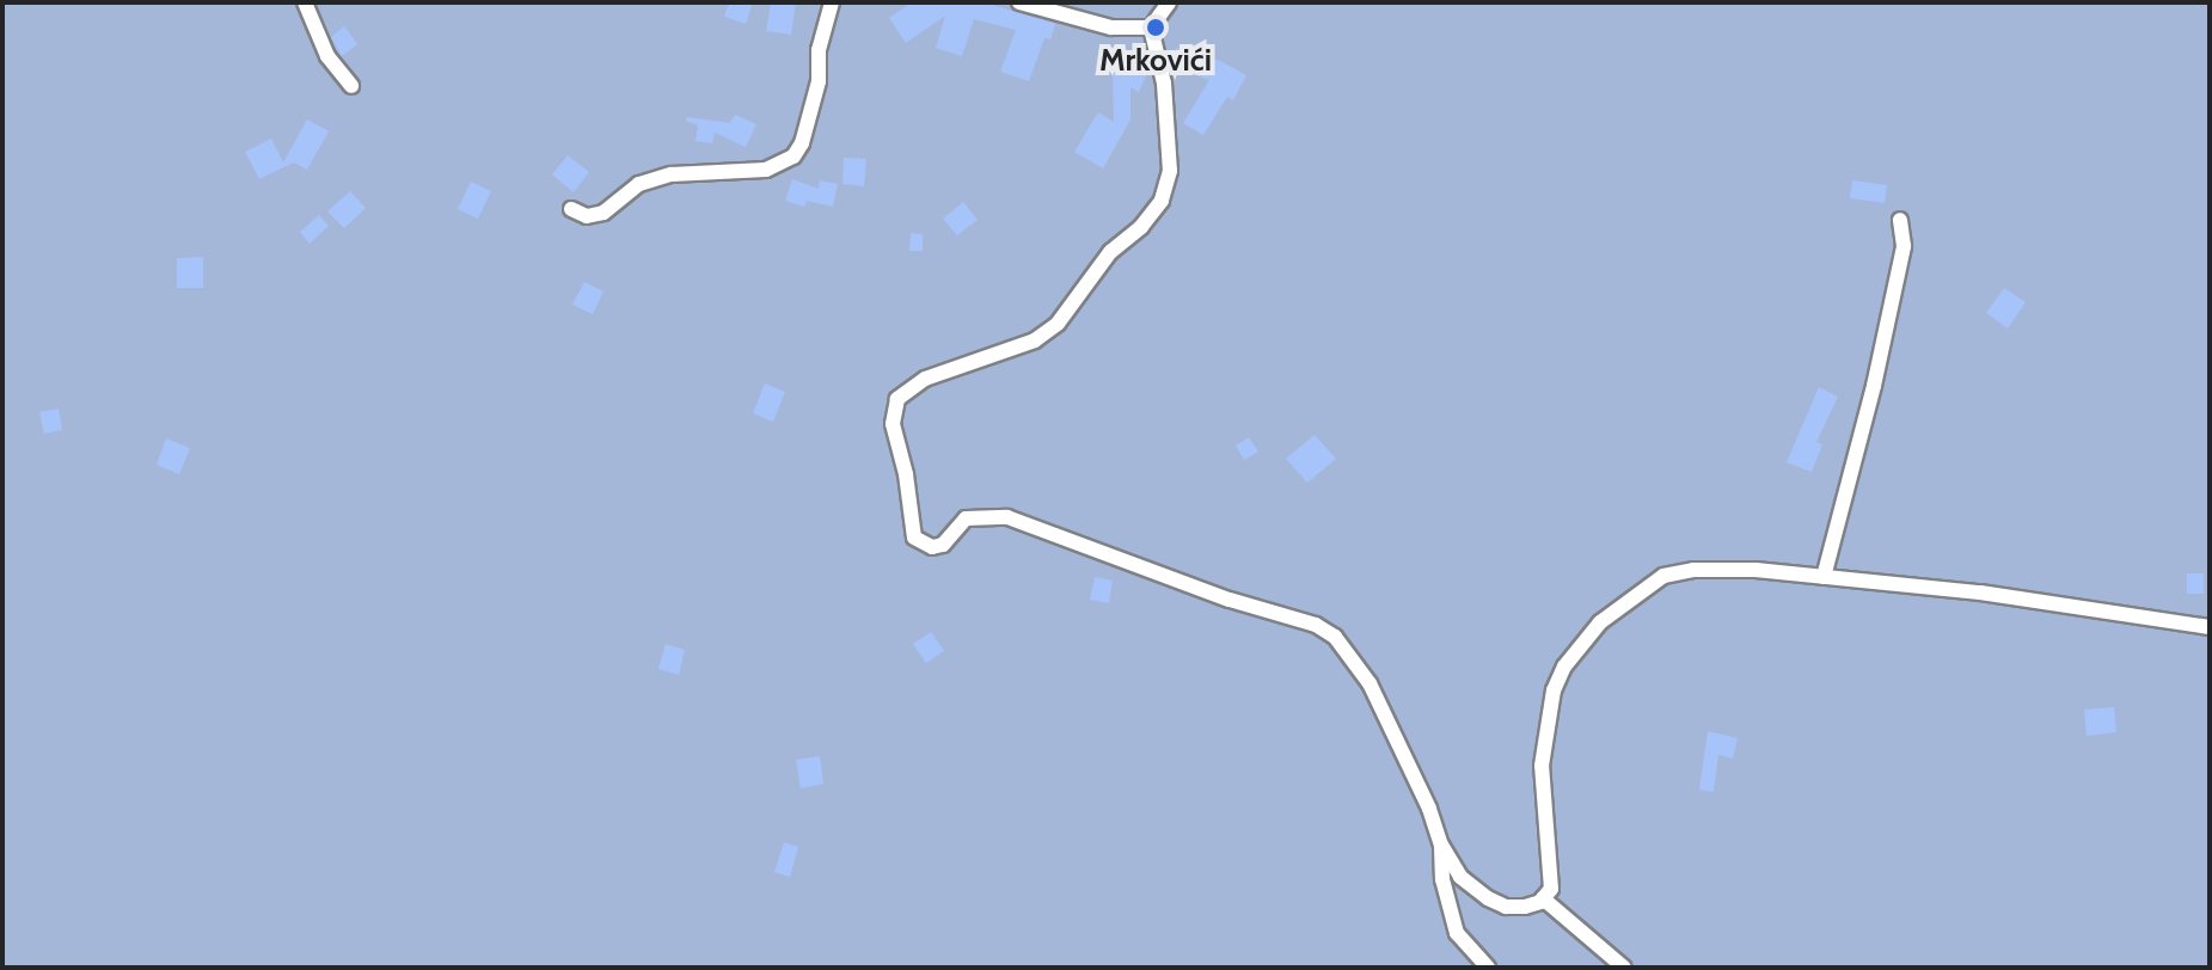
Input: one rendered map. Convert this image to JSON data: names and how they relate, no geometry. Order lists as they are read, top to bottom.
{
  "places": ["Mrkovići"]
}
